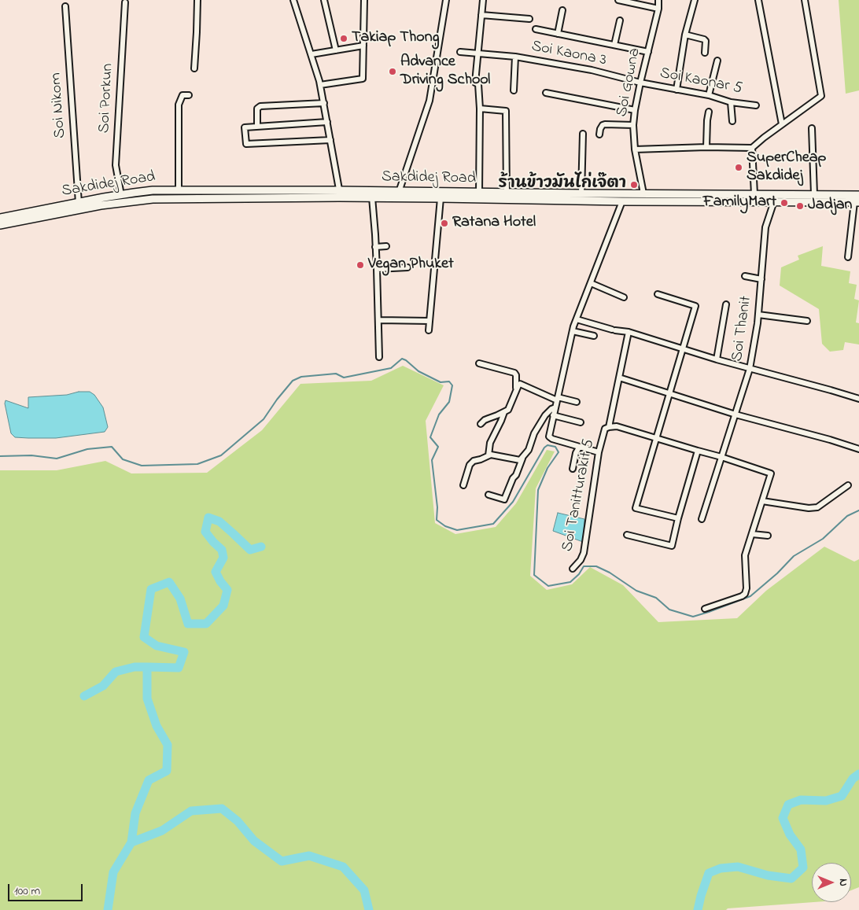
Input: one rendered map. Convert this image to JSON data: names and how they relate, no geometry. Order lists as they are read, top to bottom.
{
  "streets": {
    "main road": ["Sakdidej Road"],
    "street": [
      "Soi Kaona 3",
      "Soi Kaonar 5",
      "Soi Gowna",
      "Soi Porkun",
      "Soi Nikom",
      "Soi Thanit",
      "Soi Tanitturakit 5"
    ]
  },
  "crossings": [
    ["Soi Kaona 3", "Soi Kaonar 5"],
    ["Soi Kaona 3", "Soi Gowna"],
    ["Soi Kaonar 5", "Soi Gowna"],
    ["Soi Gowna", "Sakdidej Road"],
    ["Soi Porkun", "Sakdidej Road"],
    ["Soi Nikom", "Sakdidej Road"],
    ["Sakdidej Road", "Soi Thanit"],
    ["Soi Thanit", "Soi Tanitturakit 5"]
  ],
  "places": [
    "Takiap Thong",
    "Advance Driving School",
    "SuperCheap Sakdidej",
    "ร้านข้าวมันไก่เจ๊ตา",
    "FamilyMart",
    "Jadjan",
    "Ratana Hotel",
    "Vegan Phuket"
  ],
  "scale_bar": "100 m",
  "north": "right"
}
